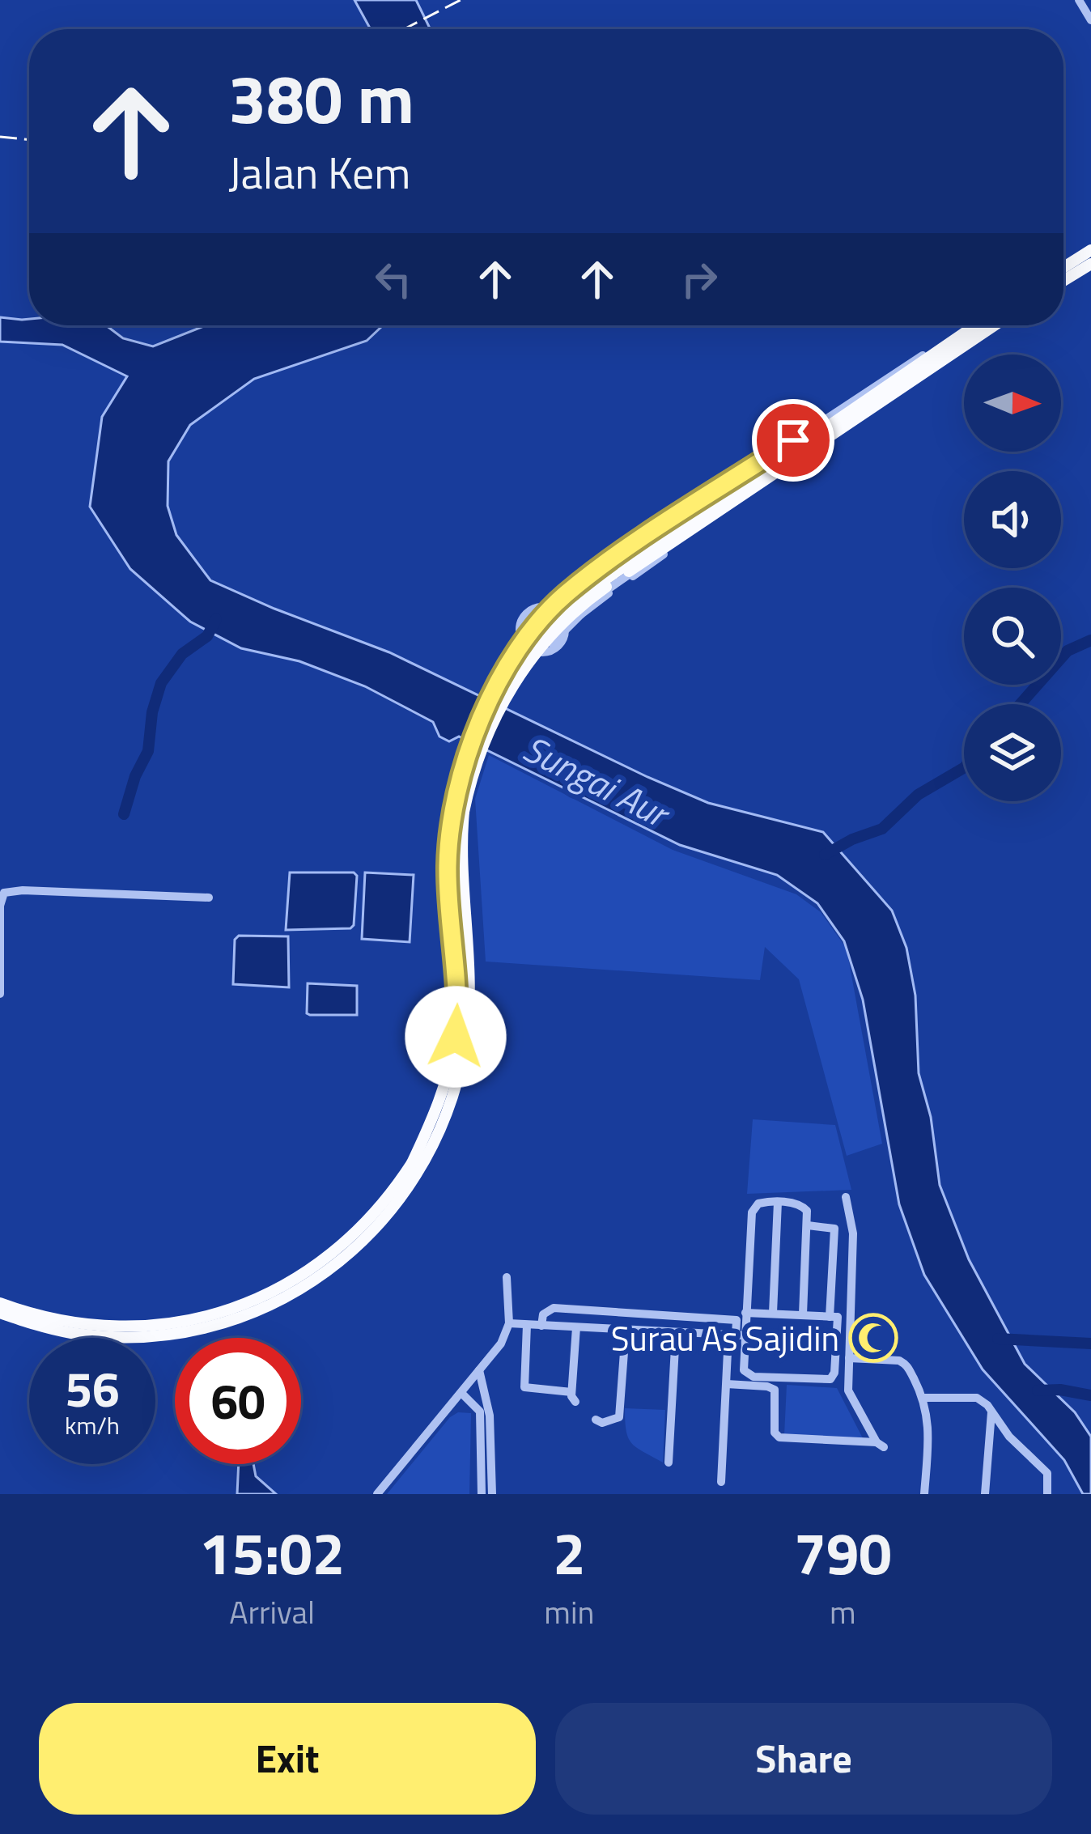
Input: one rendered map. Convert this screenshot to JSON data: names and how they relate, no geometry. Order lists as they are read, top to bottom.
{
  "water": ["Sungai Aur"],
  "places": {
    "mosque": ["Surau As Sajidin"]
  },
  "north": "right",
  "page": {
    "turn": ["380 m", "Jalan Kem"],
    "speed": "56 km/h",
    "limit": "60",
    "eta": [
      "15:02",
      "Arrival",
      "2",
      "min",
      "790",
      "m"
    ],
    "buttons": ["Exit", "Share"]
  }
}
